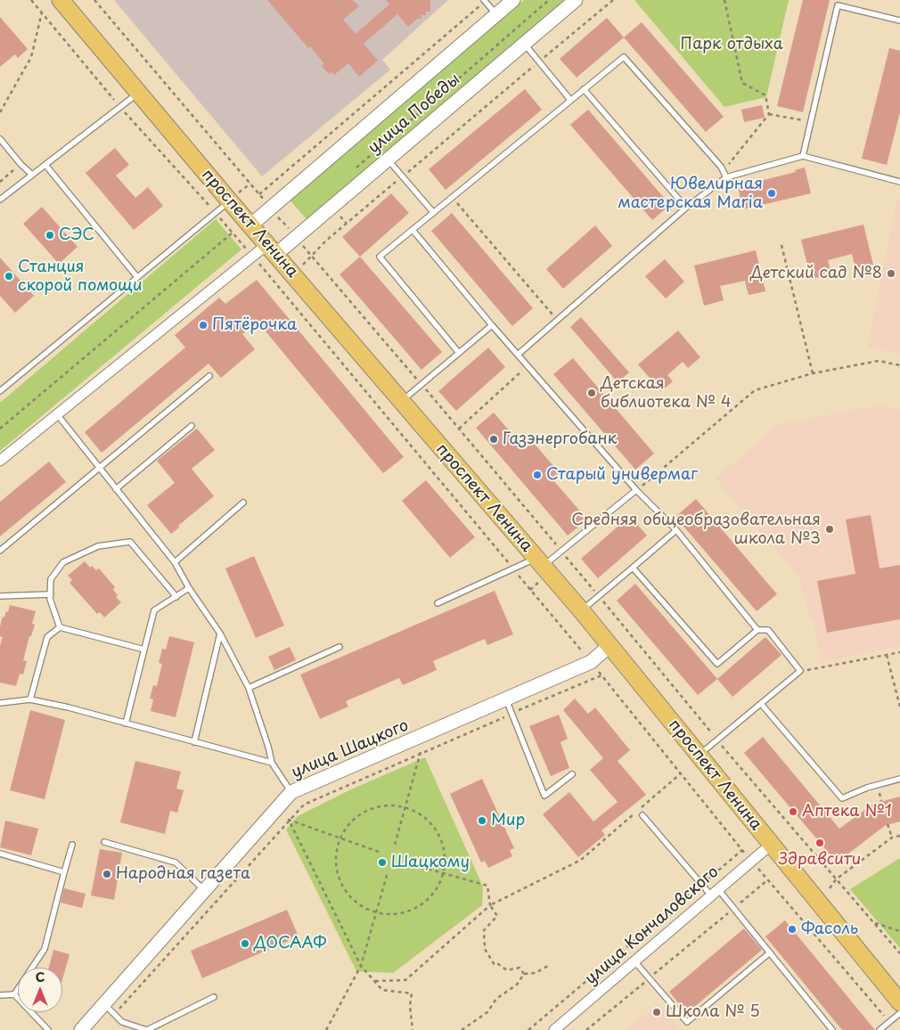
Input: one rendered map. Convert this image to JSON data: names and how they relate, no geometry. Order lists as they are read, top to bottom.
{
  "streets": {
    "main road": ["проспект Ленина"],
    "street": ["улица Победы", "улица Шацкого", "улица Кончаловского"]
  },
  "crossings": [
    ["улица Победы", "проспект Ленина"],
    ["проспект Ленина", "улица Шацкого"],
    ["проспект Ленина", "улица Кончаловского"]
  ],
  "parks": ["Парк отдыха"],
  "places": [
    "Ювелирная мастерская Maria",
    "СЭС",
    "Детский сад №8",
    "Станция скорой помощи",
    "Пятёрочка",
    "Детская библиотека № 4",
    "Газэнергобанк",
    "Старый универмаг",
    "Средняя общеобразовательная школа №3",
    "Аптека №1",
    "Мир",
    "Здравсити",
    "Шацкому",
    "Народная газета",
    "Фасоль",
    "ДОСААФ",
    "Школа № 5"
  ],
  "north": "top"
}
